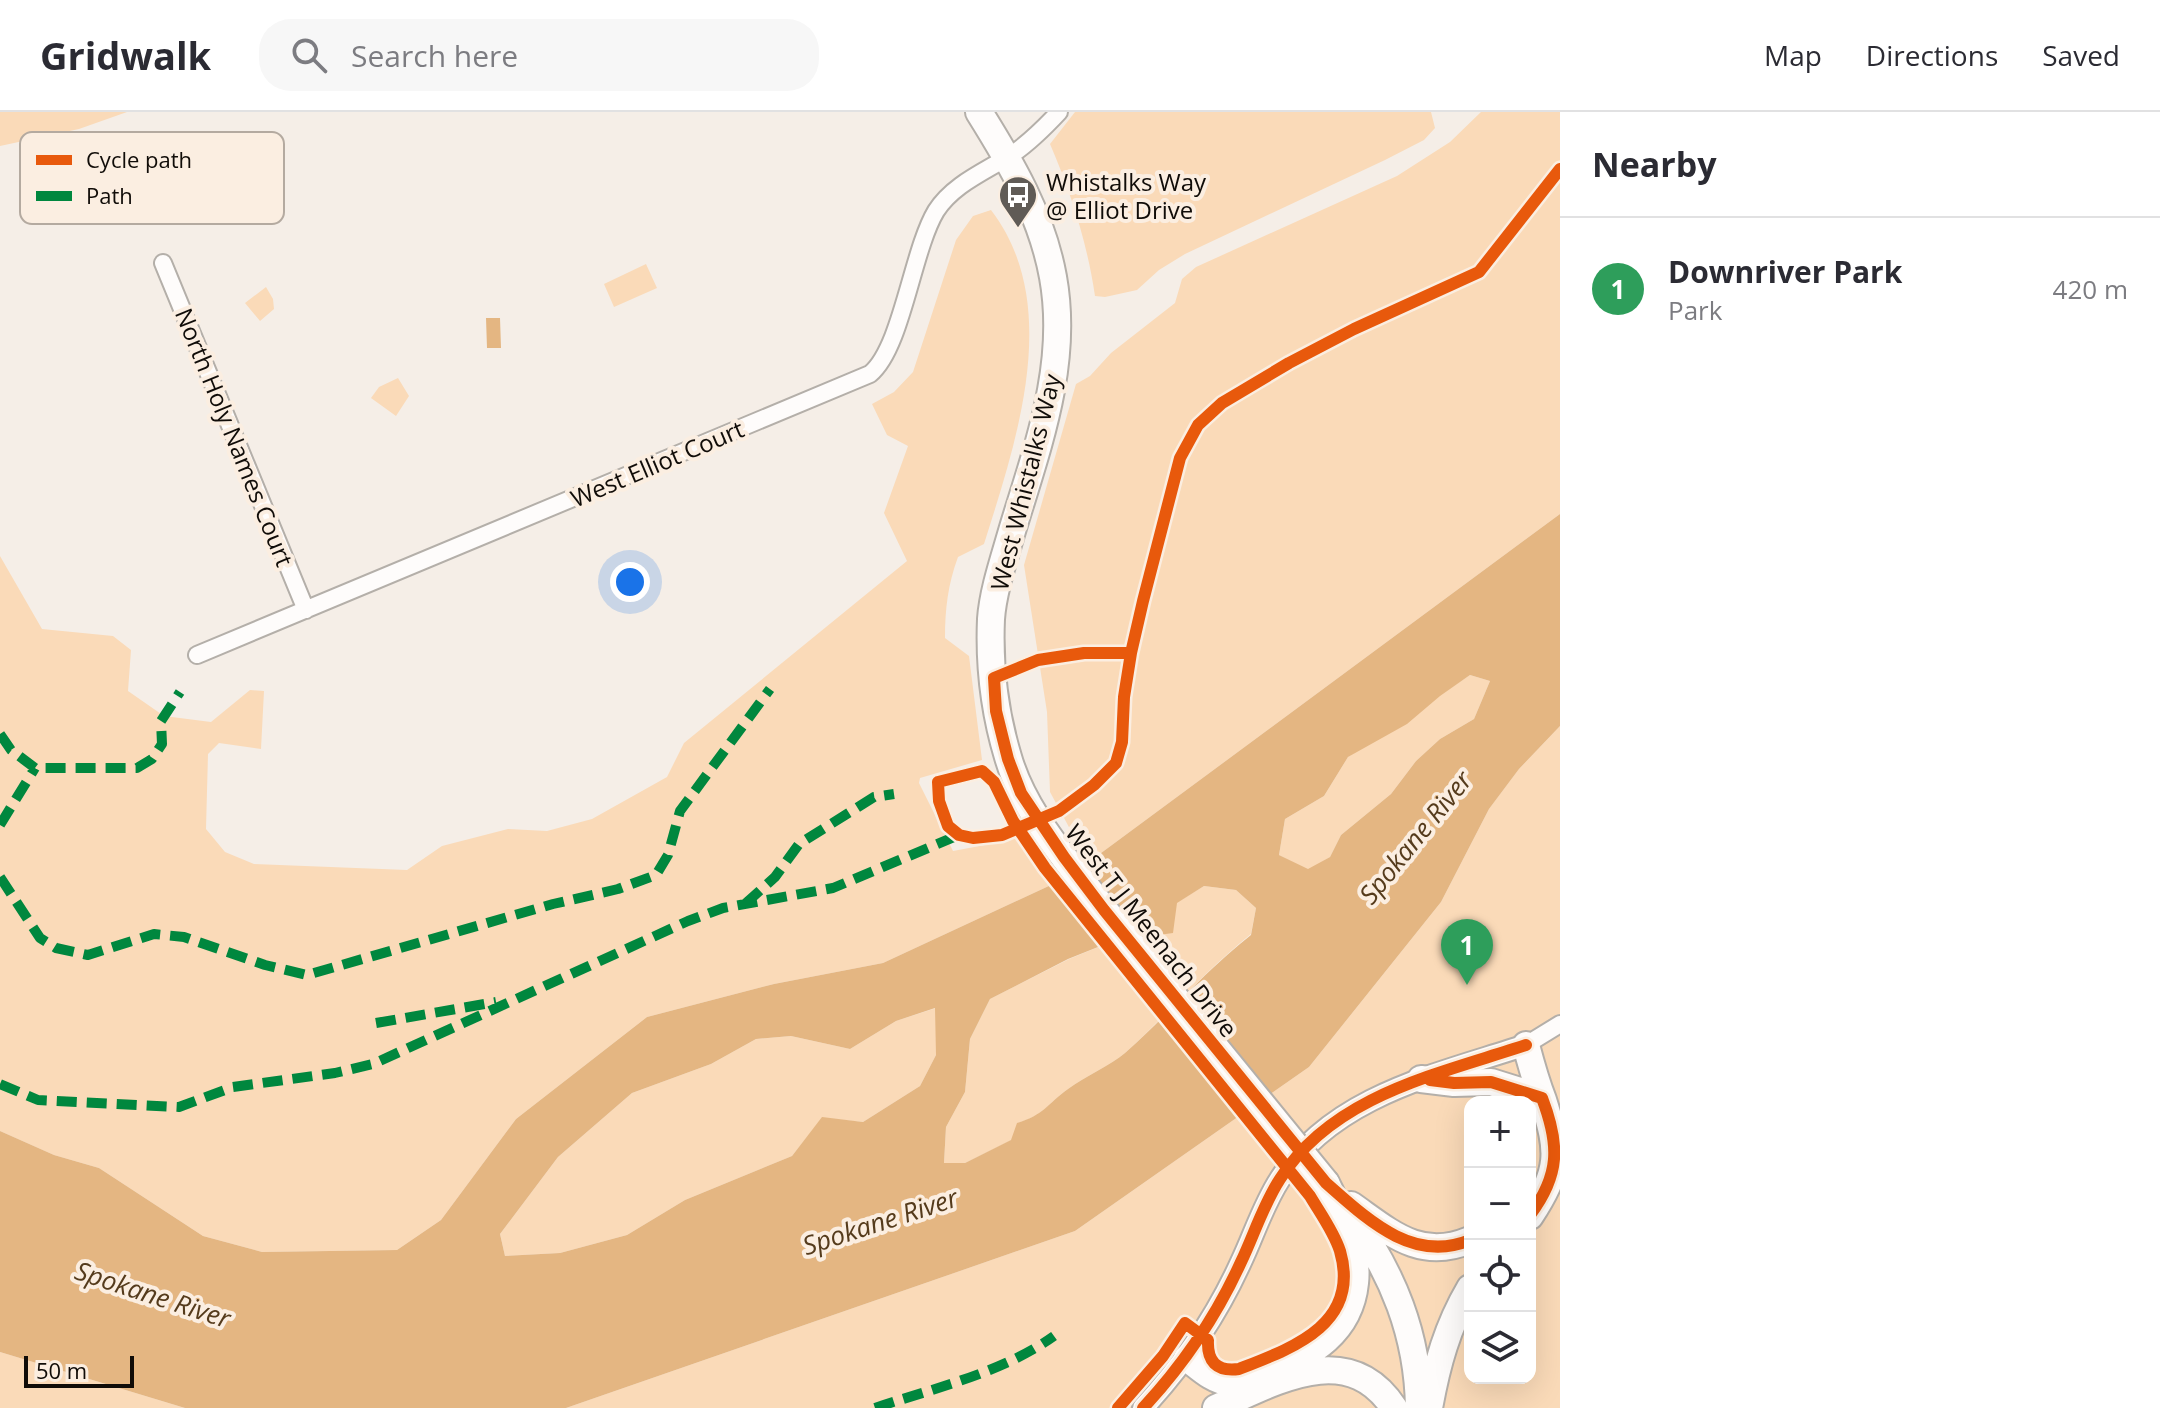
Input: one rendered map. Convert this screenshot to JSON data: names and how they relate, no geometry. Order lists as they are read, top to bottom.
{
  "streets": {
    "main road": ["West Whistalks Way", "West T J Meenach Drive"],
    "street": ["North Holy Names Court", "West Elliot Court"]
  },
  "crossings": [
    ["North Holy Names Court", "West Elliot Court"],
    ["West Elliot Court", "West Whistalks Way"],
    ["West Whistalks Way", "West T J Meenach Drive"]
  ],
  "water": ["Spokane River"],
  "places": {
    "bus stop": ["Whistalks Way @ Elliot Drive"]
  },
  "legend": ["Cycle path", "Path"],
  "scale_bar": "50 m",
  "page": {
    "header": "Gridwalk",
    "search": "Search here",
    "nav": ["Map", "Directions", "Saved"],
    "heading": "Nearby",
    "list": [
      {
        "mark": "1",
        "name": "Downriver Park",
        "note": "Park",
        "value": "420 m"
      }
    ],
    "pins": "1",
    "map_buttons": ["+", "−"],
    "scale": "50 m"
  }
}
